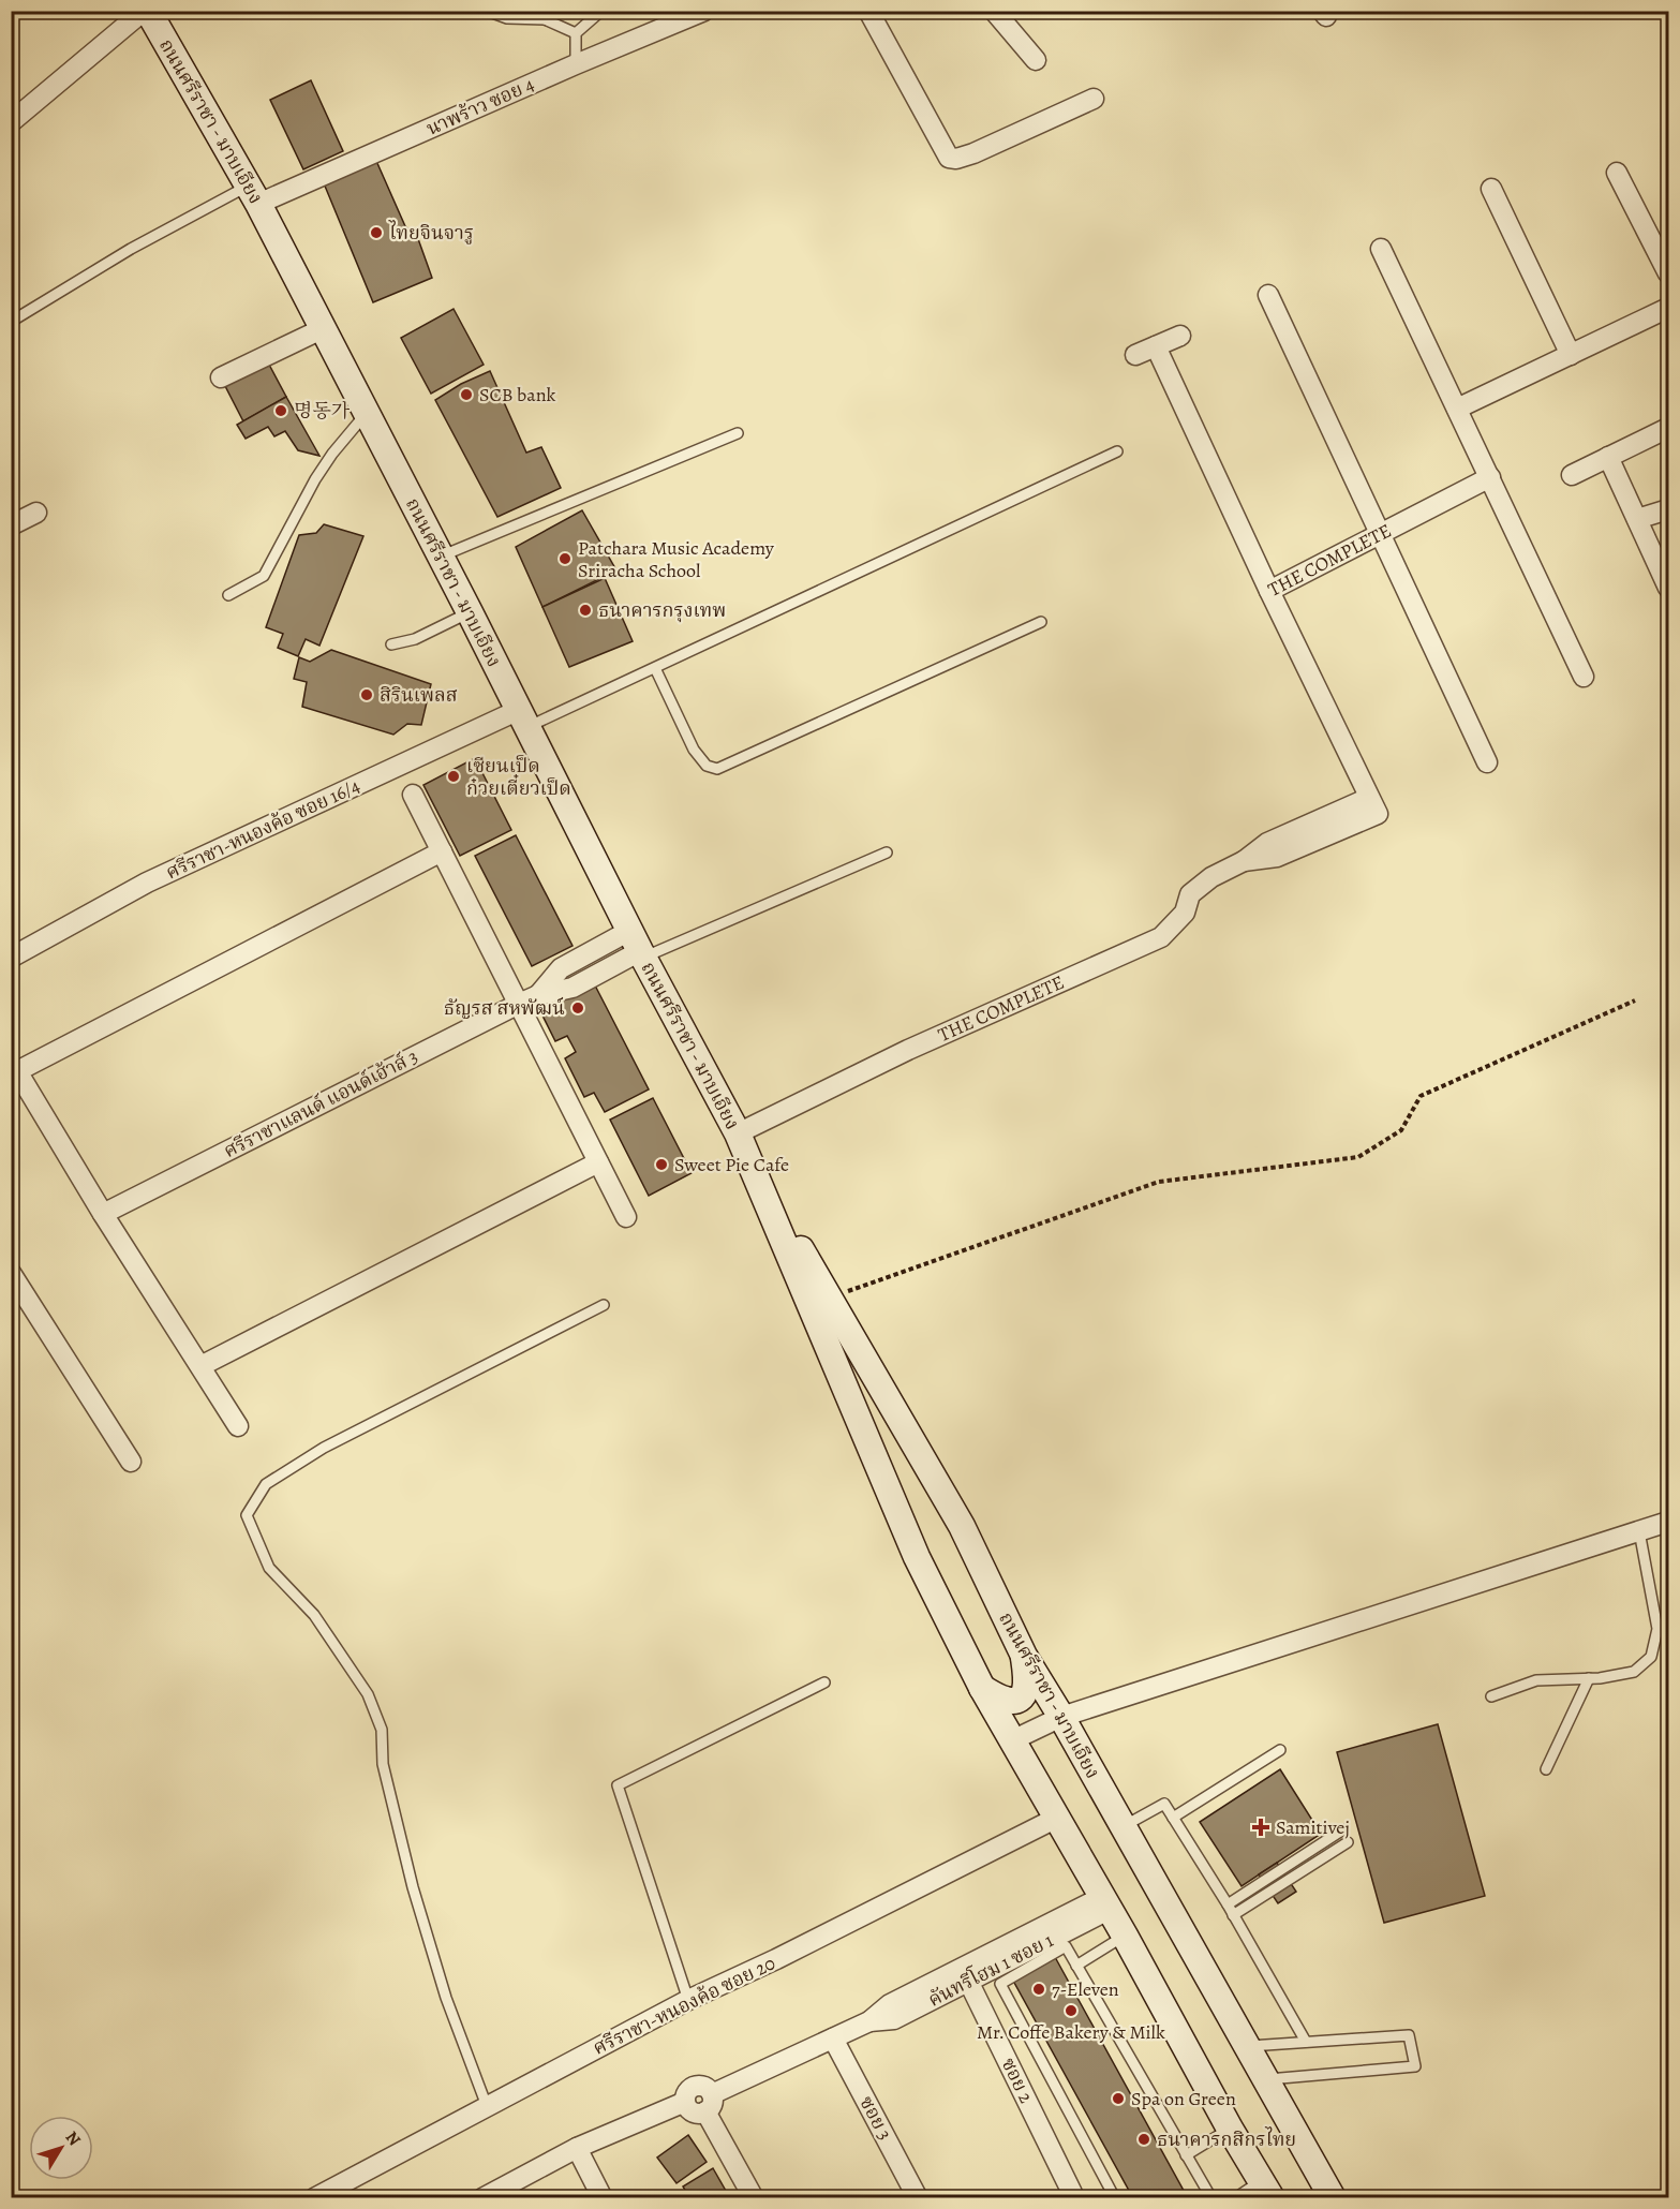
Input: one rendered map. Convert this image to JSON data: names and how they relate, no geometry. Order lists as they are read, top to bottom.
{
  "streets": {
    "main road": ["ถนนศรีราชา - มาบเอียง"],
    "street": [
      "นาพร้าว ซอย 4",
      "THE COMPLETE",
      "ศรีราชา-หนองค้อ ซอย 16/4",
      "ศรีราชาแลนด์ แอนด์เฮ้าส์ 3",
      "คันทรีโฮม 1 ซอย 1",
      "ศรีราชา-หนองค้อ ซอย 20",
      "ซอย 2",
      "ซอย 3"
    ]
  },
  "crossings": [
    ["นาพร้าว ซอย 4", "ถนนศรีราชา - มาบเอียง"],
    ["ถนนศรีราชา - มาบเอียง", "THE COMPLETE"],
    ["ถนนศรีราชา - มาบเอียง", "ศรีราชา-หนองค้อ ซอย 16/4"],
    ["ถนนศรีราชา - มาบเอียง", "ศรีราชาแลนด์ แอนด์เฮ้าส์ 3"],
    ["ถนนศรีราชา - มาบเอียง", "คันทรีโฮม 1 ซอย 1"],
    ["ถนนศรีราชา - มาบเอียง", "ศรีราชา-หนองค้อ ซอย 20"],
    ["คันทรีโฮม 1 ซอย 1", "ซอย 2"],
    ["คันทรีโฮม 1 ซอย 1", "ซอย 3"]
  ],
  "places": {
    "other": [
      "ไทยจินจารู",
      "SCB bank",
      "명동가",
      "Patchara Music Academy Sriracha School",
      "ธนาคารกรุงเทพ",
      "สิรินเพลส",
      "เซียนเป็ด ก๋วยเตี๋ยวเป็ด",
      "ธัญรส สหพัฒน์",
      "Sweet Pie Cafe",
      "7-Eleven",
      "Mr. Coffe Bakery & Milk",
      "Spa on Green",
      "ธนาคารกสิกรไทย"
    ],
    "health": ["Samitivej"]
  },
  "north": "top right"
}
